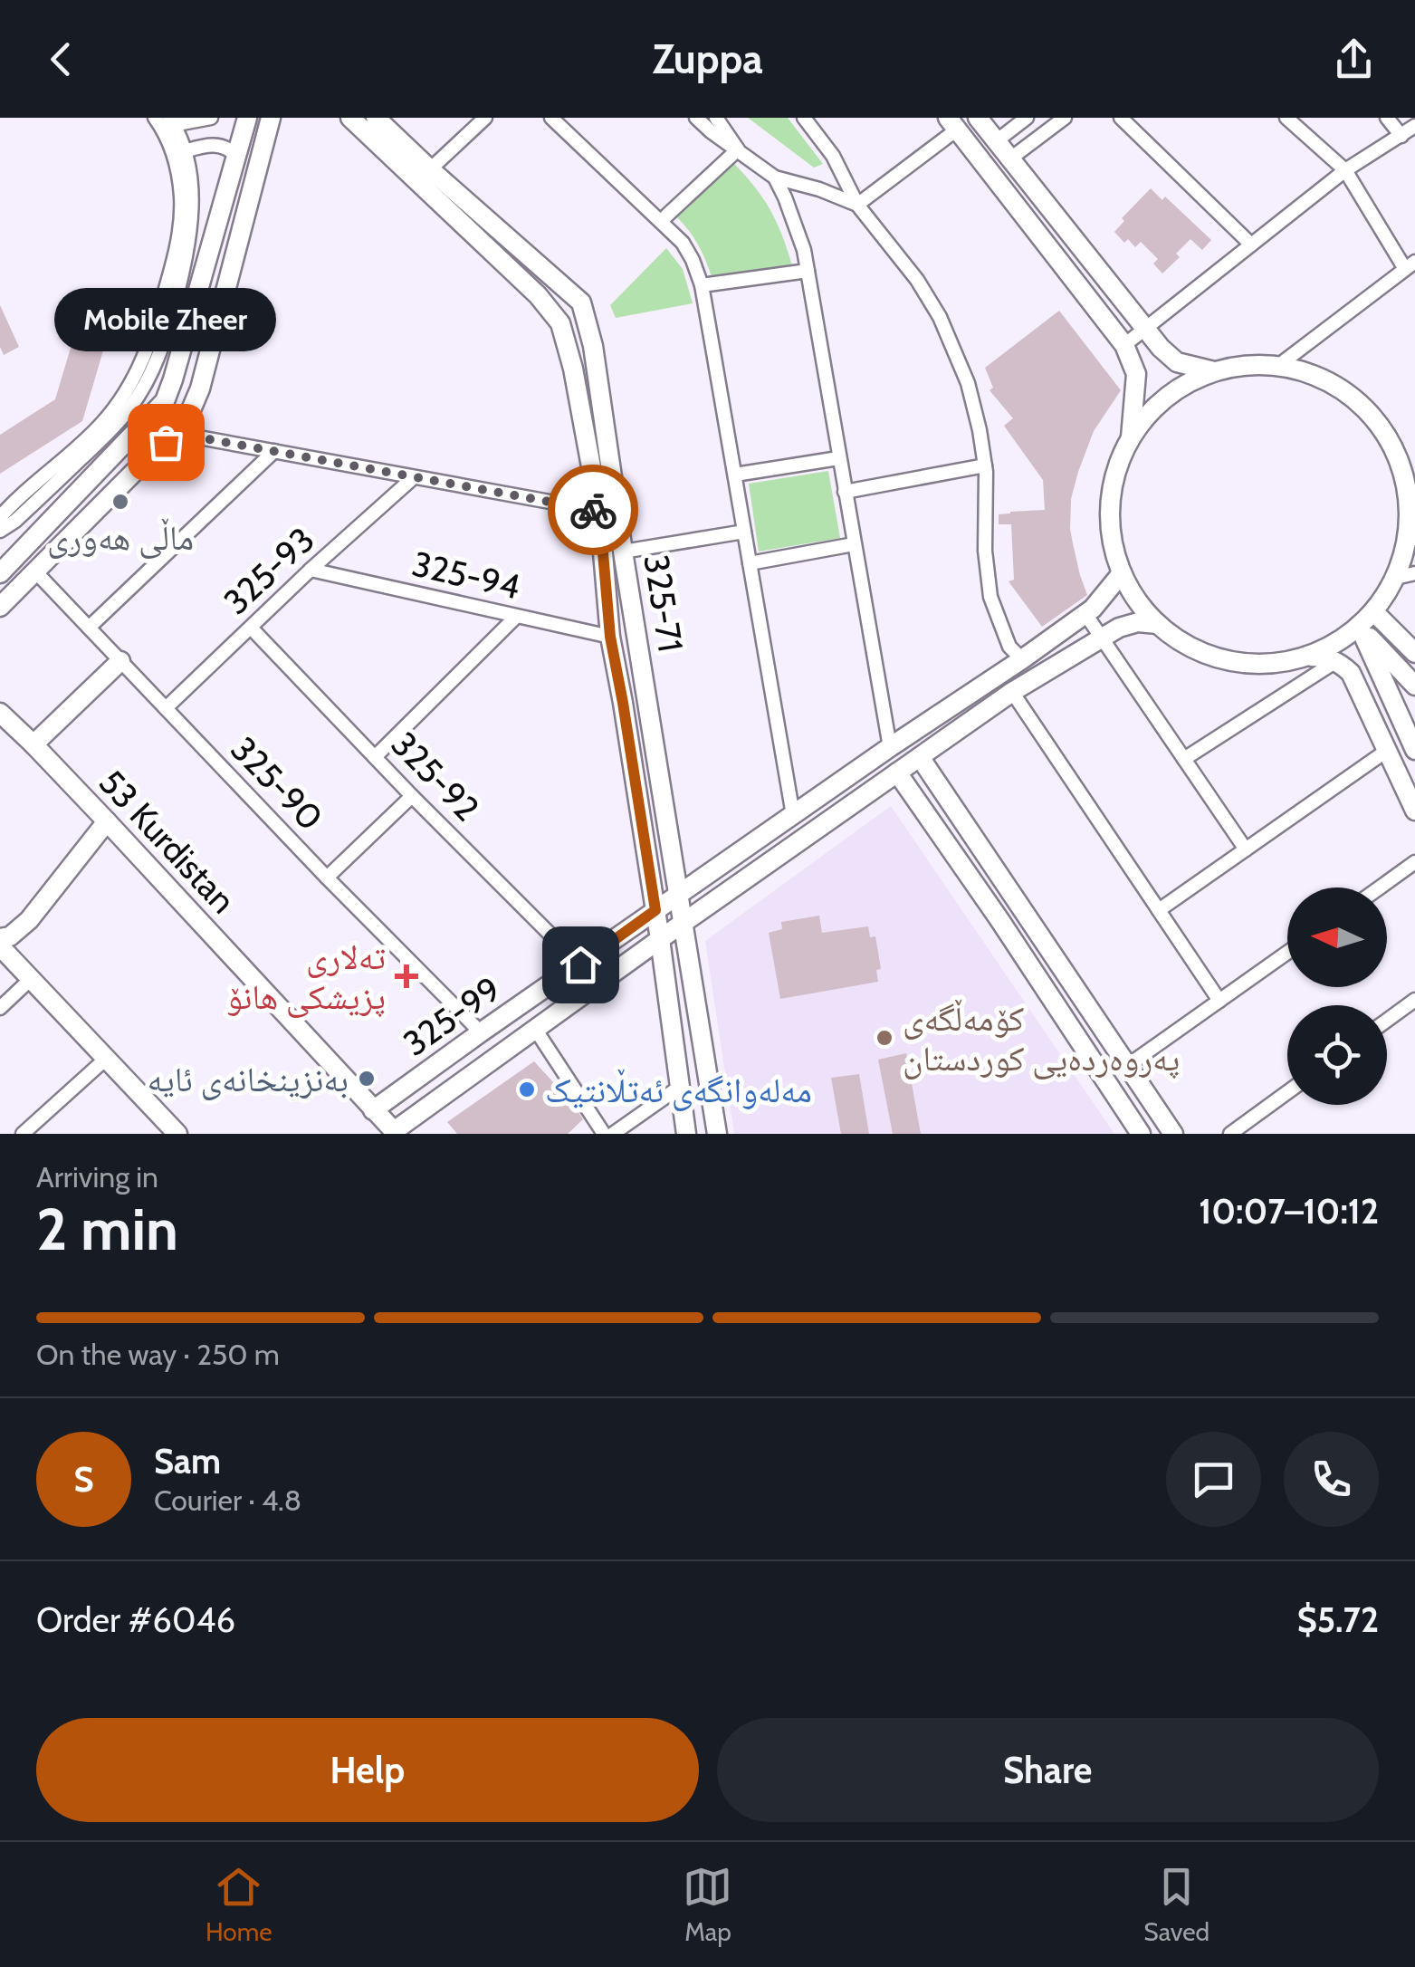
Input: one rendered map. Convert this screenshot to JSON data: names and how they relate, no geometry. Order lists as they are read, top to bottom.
{
  "streets": {
    "street": [
      "325-93",
      "325-94",
      "325-71",
      "325-92",
      "325-90",
      "53 Kurdistan",
      "325-99"
    ]
  },
  "crossings": [
    ["325-93", "325-94"],
    ["325-93", "325-92"],
    ["325-93", "325-90"],
    ["325-94", "325-71"],
    ["325-71", "325-99"],
    ["325-92", "325-99"],
    ["325-90", "325-99"],
    ["53 Kurdistan", "325-99"]
  ],
  "places": {
    "other": [
      "Mobile Zheer",
      "ماڵی هەوری",
      "كۆمەڵگەی پەروەردەیی كوردستان",
      "بەنزینخانەی ئایە",
      "مەلەوانگەی ئەتڵانتیک"
    ],
    "health": ["تەلاری پزیشکی هانۆ"]
  },
  "north": "left",
  "page": {
    "header": "Zuppa",
    "bubble": "Mobile Zheer",
    "heading": ["2 min", "Arriving in", "10:07–10:12"],
    "panel": [
      "Sam",
      "Courier · 4.8",
      "Order #6046",
      "$5.72"
    ],
    "bar": "On the way · 250 m",
    "round": "S",
    "buttons": ["Help", "Share"],
    "tabs": ["Home", "Map", "Saved"]
  }
}
